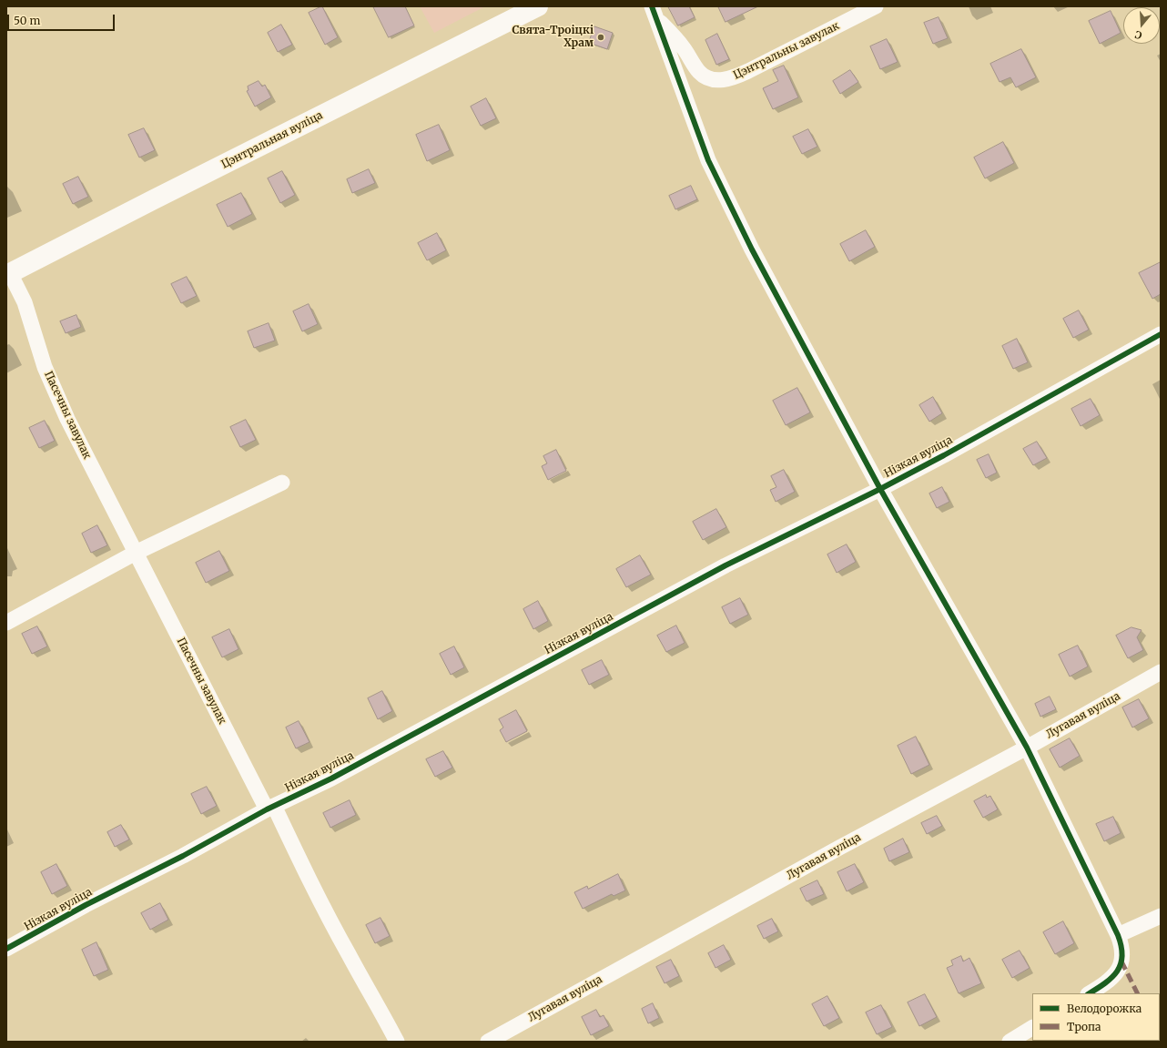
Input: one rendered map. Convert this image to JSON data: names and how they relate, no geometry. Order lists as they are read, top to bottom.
{
  "streets": {
    "main road": ["Цэнтральная вуліца"],
    "street": [
      "Цэнтральны завулак",
      "Пасечны завулак",
      "Нізкая вуліца",
      "Лугавая вуліца"
    ]
  },
  "crossings": [
    ["Цэнтральная вуліца", "Пасечны завулак"],
    ["Пасечны завулак", "Нізкая вуліца"]
  ],
  "places": ["Свята-Троіцкі Храм"],
  "legend": ["Велодорожка", "Тропа"],
  "scale_bar": "50 m",
  "north": "bottom"
}
